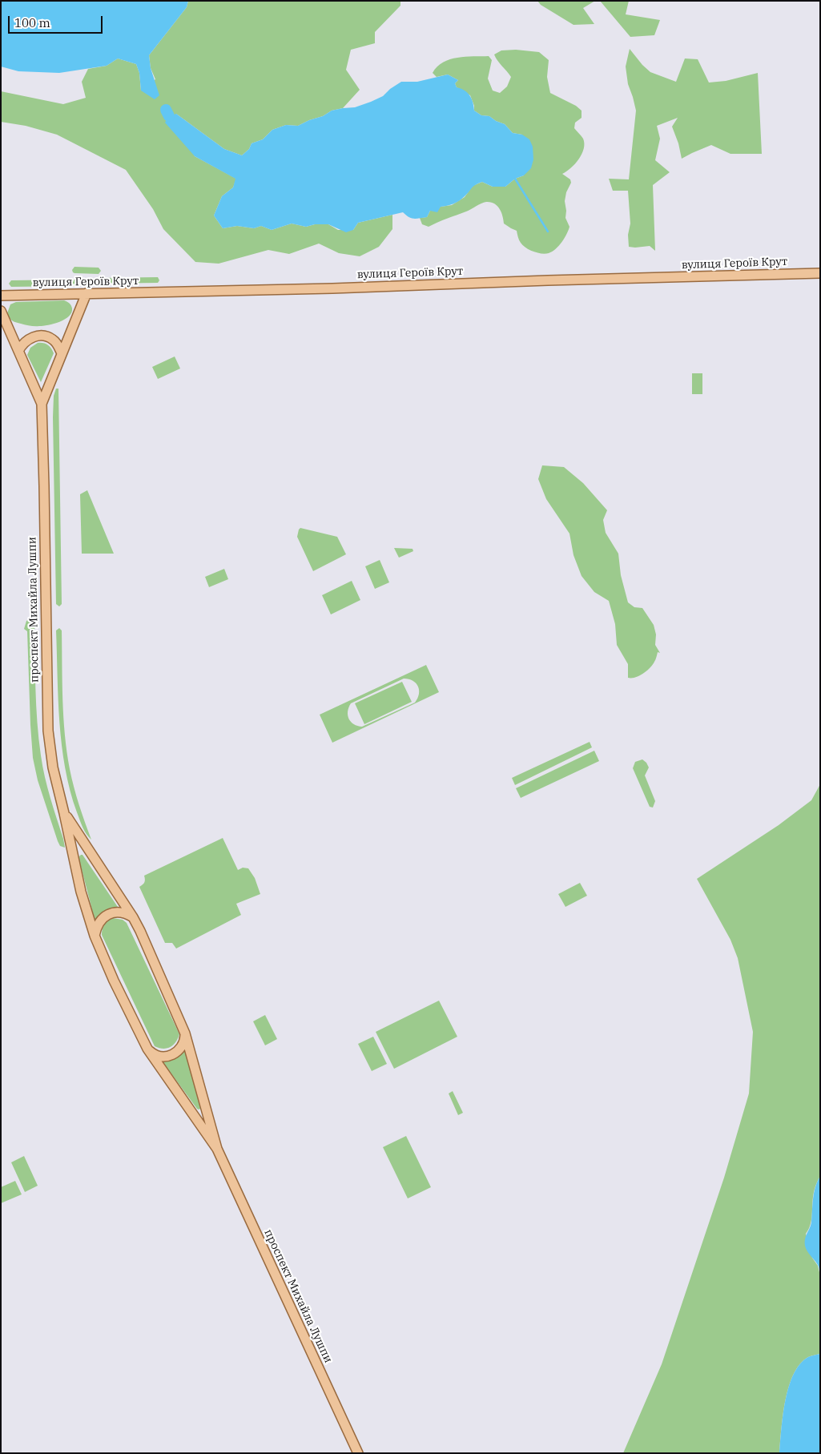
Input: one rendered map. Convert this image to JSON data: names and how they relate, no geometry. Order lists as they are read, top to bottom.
{
  "streets": {
    "main road": ["вулиця Героїв Крут", "проспект Михайла Лушпи"]
  },
  "crossings": [
    ["вулиця Героїв Крут", "проспект Михайла Лушпи"]
  ],
  "scale_bar": "100 m"
}
